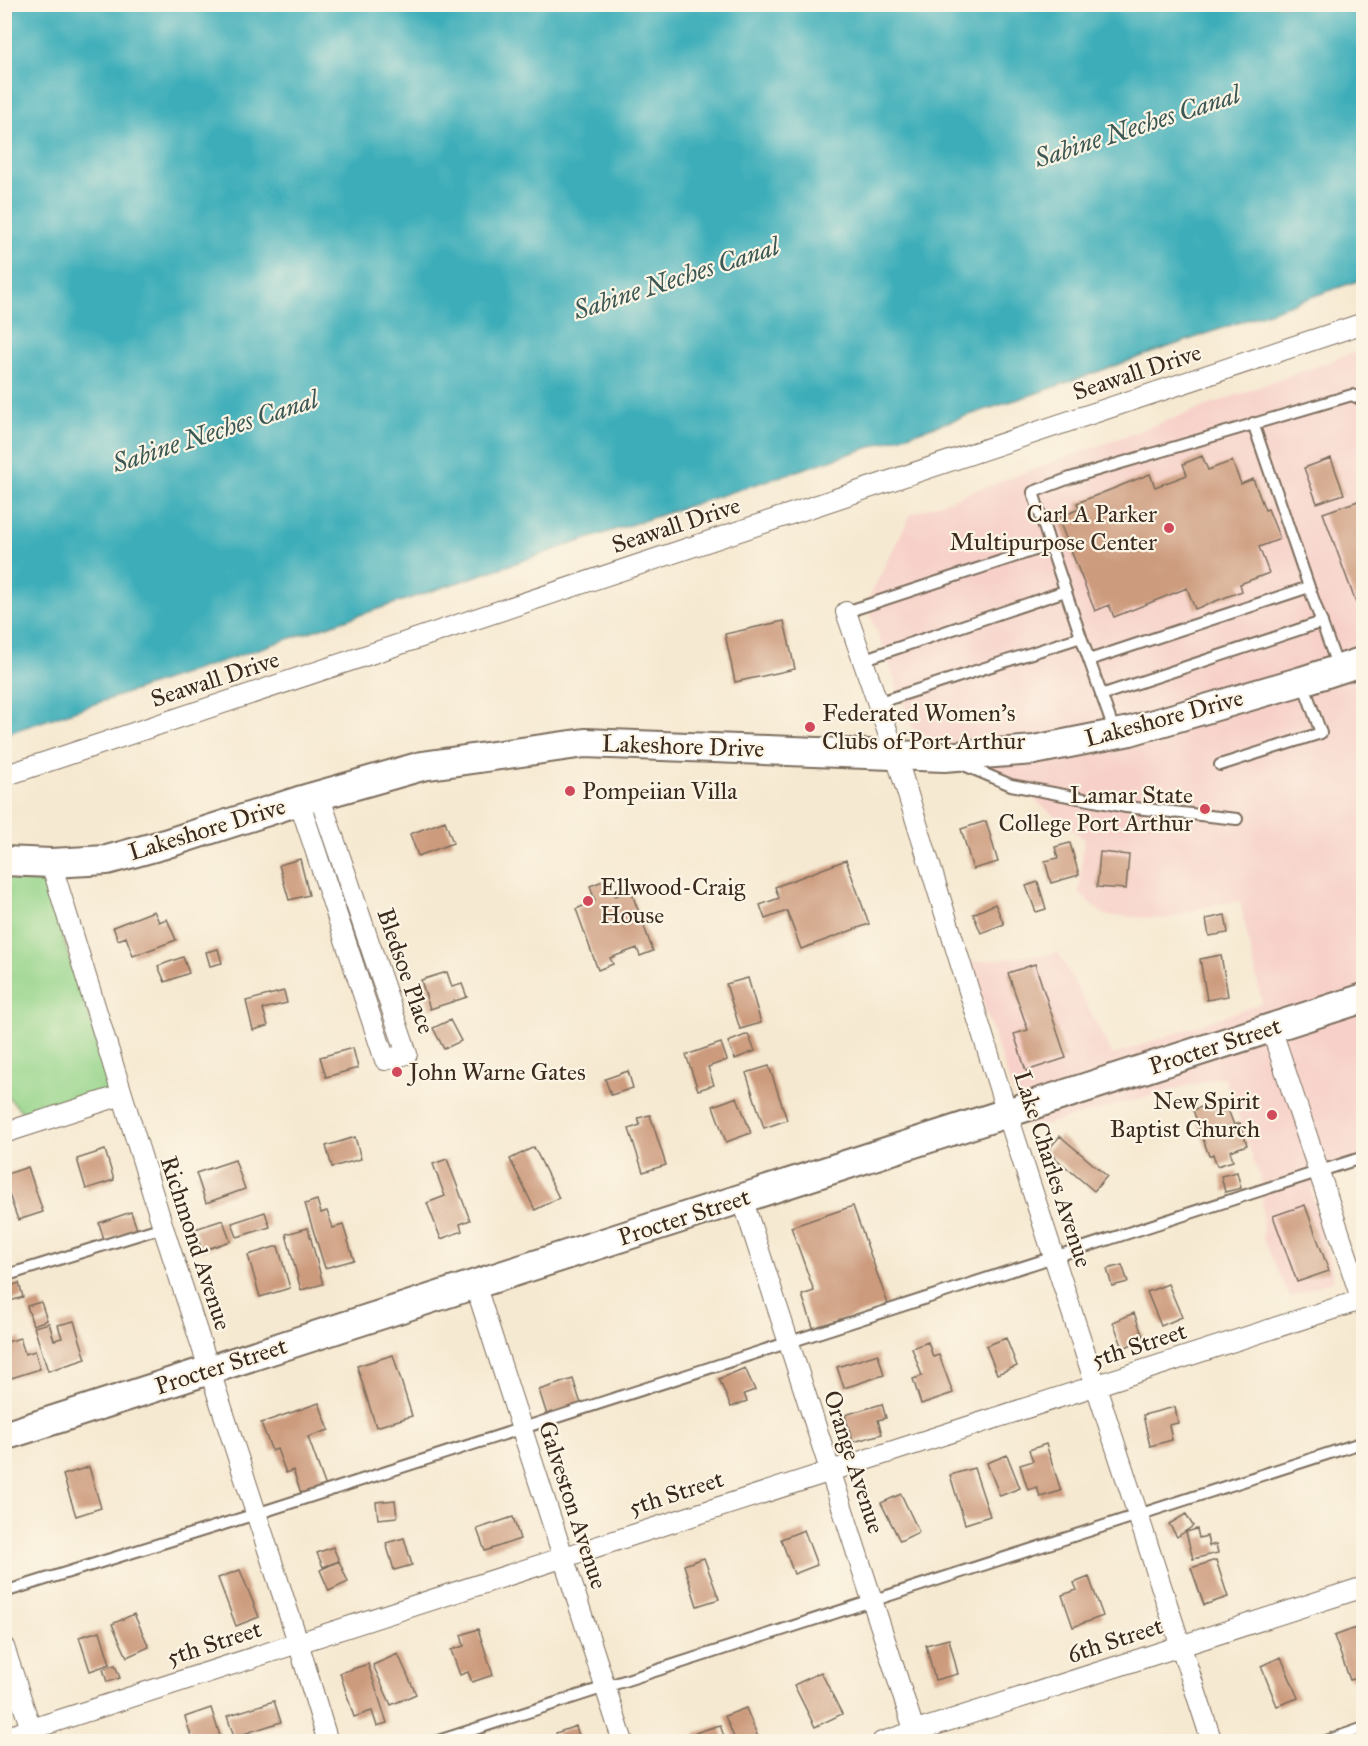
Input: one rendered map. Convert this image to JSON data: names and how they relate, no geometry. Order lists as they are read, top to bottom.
{
  "streets": {
    "main road": ["Lakeshore Drive", "Procter Street"],
    "street": [
      "Seawall Drive",
      "Bledsoe Place",
      "Lake Charles Avenue",
      "Richmond Avenue",
      "5th Street",
      "Orange Avenue",
      "Galveston Avenue",
      "6th Street"
    ]
  },
  "crossings": [
    ["Lakeshore Drive", "Bledsoe Place"],
    ["Lakeshore Drive", "Lake Charles Avenue"],
    ["Lakeshore Drive", "Richmond Avenue"],
    ["Procter Street", "Lake Charles Avenue"],
    ["Procter Street", "Richmond Avenue"],
    ["Procter Street", "Orange Avenue"],
    ["Procter Street", "Galveston Avenue"],
    ["Lake Charles Avenue", "5th Street"],
    ["Lake Charles Avenue", "6th Street"],
    ["Richmond Avenue", "5th Street"],
    ["5th Street", "Orange Avenue"],
    ["5th Street", "Galveston Avenue"],
    ["Orange Avenue", "6th Street"]
  ],
  "water": ["Sabine Neches Canal"],
  "places": [
    "Carl A Parker Multipurpose Center",
    "Federated Women's Clubs of Port Arthur",
    "Pompeiian Villa",
    "Lamar State College Port Arthur",
    "Ellwood-Craig House",
    "John Warne Gates",
    "New Spirit Baptist Church"
  ]
}
